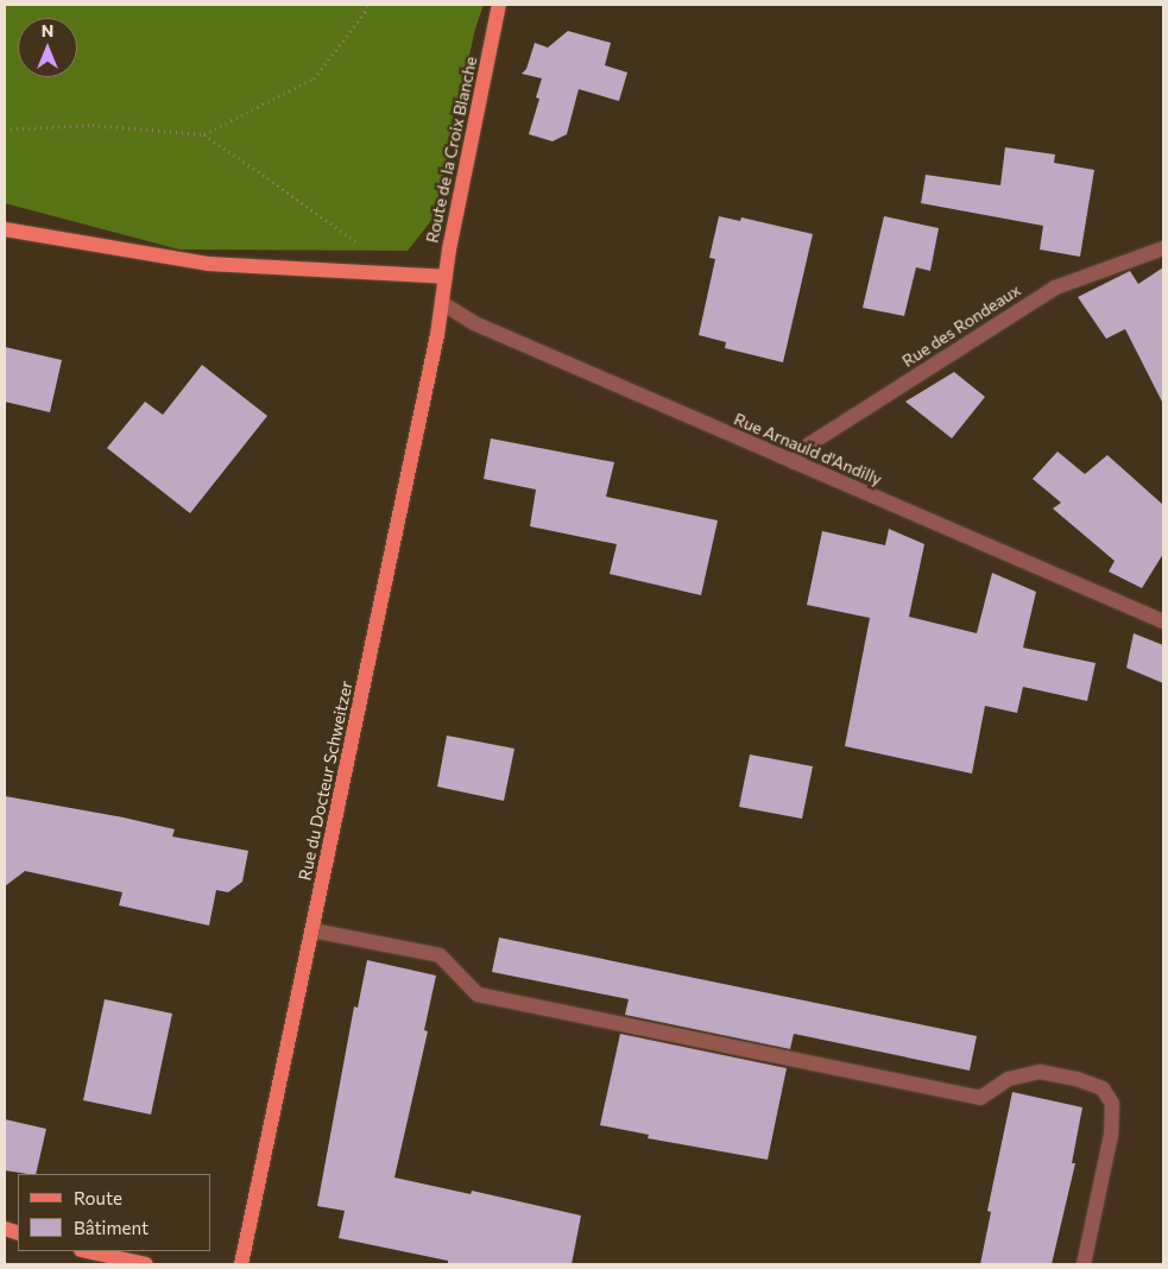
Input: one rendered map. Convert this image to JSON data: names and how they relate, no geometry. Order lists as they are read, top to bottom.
{
  "streets": {
    "main road": ["Route de la Croix Blanche", "Rue du Docteur Schweitzer"],
    "street": ["Rue des Rondeaux", "Rue Arnauld d'Andilly"]
  },
  "crossings": [
    ["Route de la Croix Blanche", "Rue Arnauld d'Andilly"],
    ["Route de la Croix Blanche", "Rue du Docteur Schweitzer"],
    ["Rue des Rondeaux", "Rue Arnauld d'Andilly"],
    ["Rue Arnauld d'Andilly", "Rue du Docteur Schweitzer"]
  ],
  "legend": ["Route", "Bâtiment"],
  "north": "top"
}
